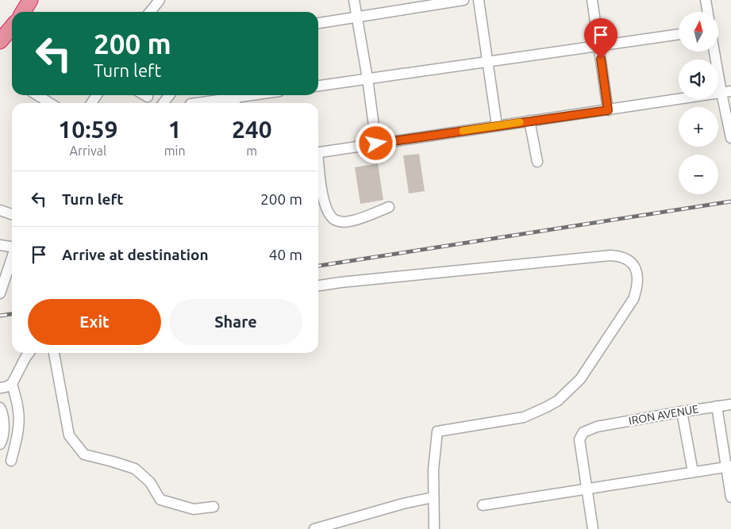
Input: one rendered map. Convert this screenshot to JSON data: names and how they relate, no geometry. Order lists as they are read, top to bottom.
{
  "streets": {
    "street": ["IRON AVENUE"]
  },
  "north": "top",
  "page": {
    "map_buttons": ["+", "−"],
    "turn": ["200 m", "Turn left"],
    "eta": [
      "10:59",
      "Arrival",
      "1",
      "min",
      "240",
      "m"
    ],
    "list": [
      {
        "name": "Turn left",
        "value": "200 m"
      },
      {
        "name": "Arrive at destination",
        "value": "40 m"
      }
    ],
    "buttons": ["Exit", "Share"]
  }
}
